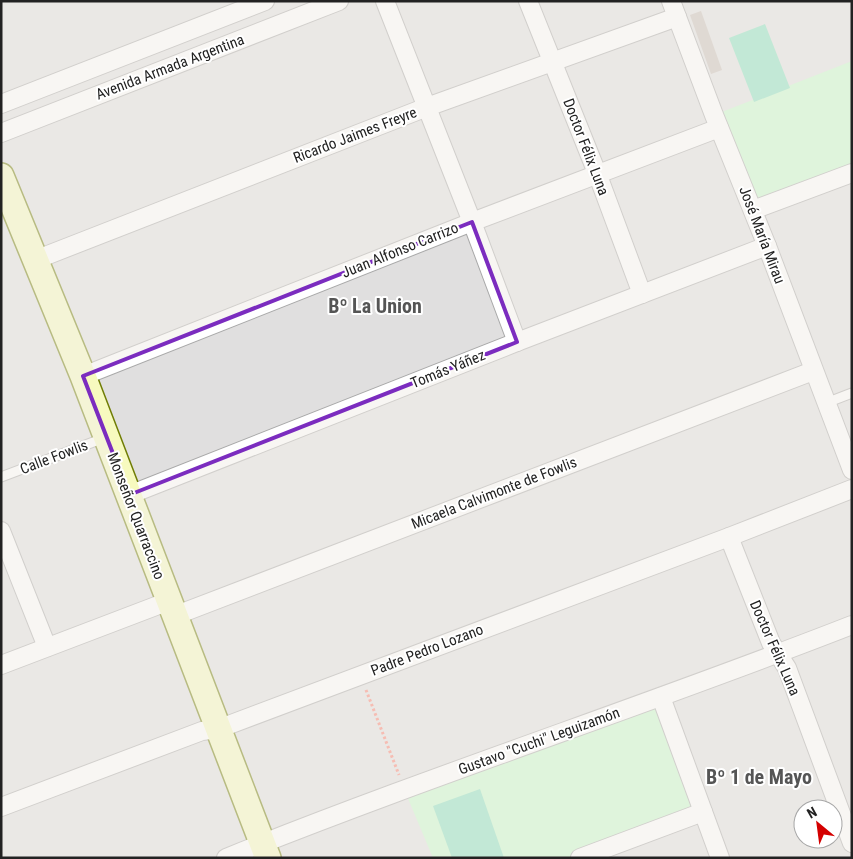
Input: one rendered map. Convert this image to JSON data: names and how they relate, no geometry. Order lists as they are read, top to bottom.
{
  "streets": {
    "street": [
      "Avenida Armada Argentina",
      "Ricardo Jaimes Freyre",
      "Doctor Félix Luna",
      "José María Mirau",
      "Juan Alfonso Carrizo",
      "Tomás Yáñez",
      "Micaela Calvimonte de Fowlis",
      "Monseñor Quarraccino",
      "Padre Pedro Lozano",
      "Gustavo \"Cuchi\" Leguizamón"
    ],
    "lane": ["Calle Fowlis"]
  },
  "crossings": [
    ["Ricardo Jaimes Freyre", "Doctor Félix Luna"],
    ["Ricardo Jaimes Freyre", "José María Mirau"],
    ["Ricardo Jaimes Freyre", "Monseñor Quarraccino"],
    ["Doctor Félix Luna", "Juan Alfonso Carrizo"],
    ["Doctor Félix Luna", "Tomás Yáñez"],
    ["Doctor Félix Luna", "Padre Pedro Lozano"],
    ["Doctor Félix Luna", "Gustavo \"Cuchi\" Leguizamón"],
    ["José María Mirau", "Juan Alfonso Carrizo"],
    ["José María Mirau", "Tomás Yáñez"],
    ["José María Mirau", "Micaela Calvimonte de Fowlis"],
    ["Juan Alfonso Carrizo", "Monseñor Quarraccino"],
    ["Tomás Yáñez", "Monseñor Quarraccino"],
    ["Calle Fowlis", "Monseñor Quarraccino"],
    ["Micaela Calvimonte de Fowlis", "Monseñor Quarraccino"],
    ["Monseñor Quarraccino", "Padre Pedro Lozano"],
    ["Monseñor Quarraccino", "Gustavo \"Cuchi\" Leguizamón"]
  ],
  "districts": ["Bº La Union", "Bº 1 de Mayo"],
  "north": "top left"
}
